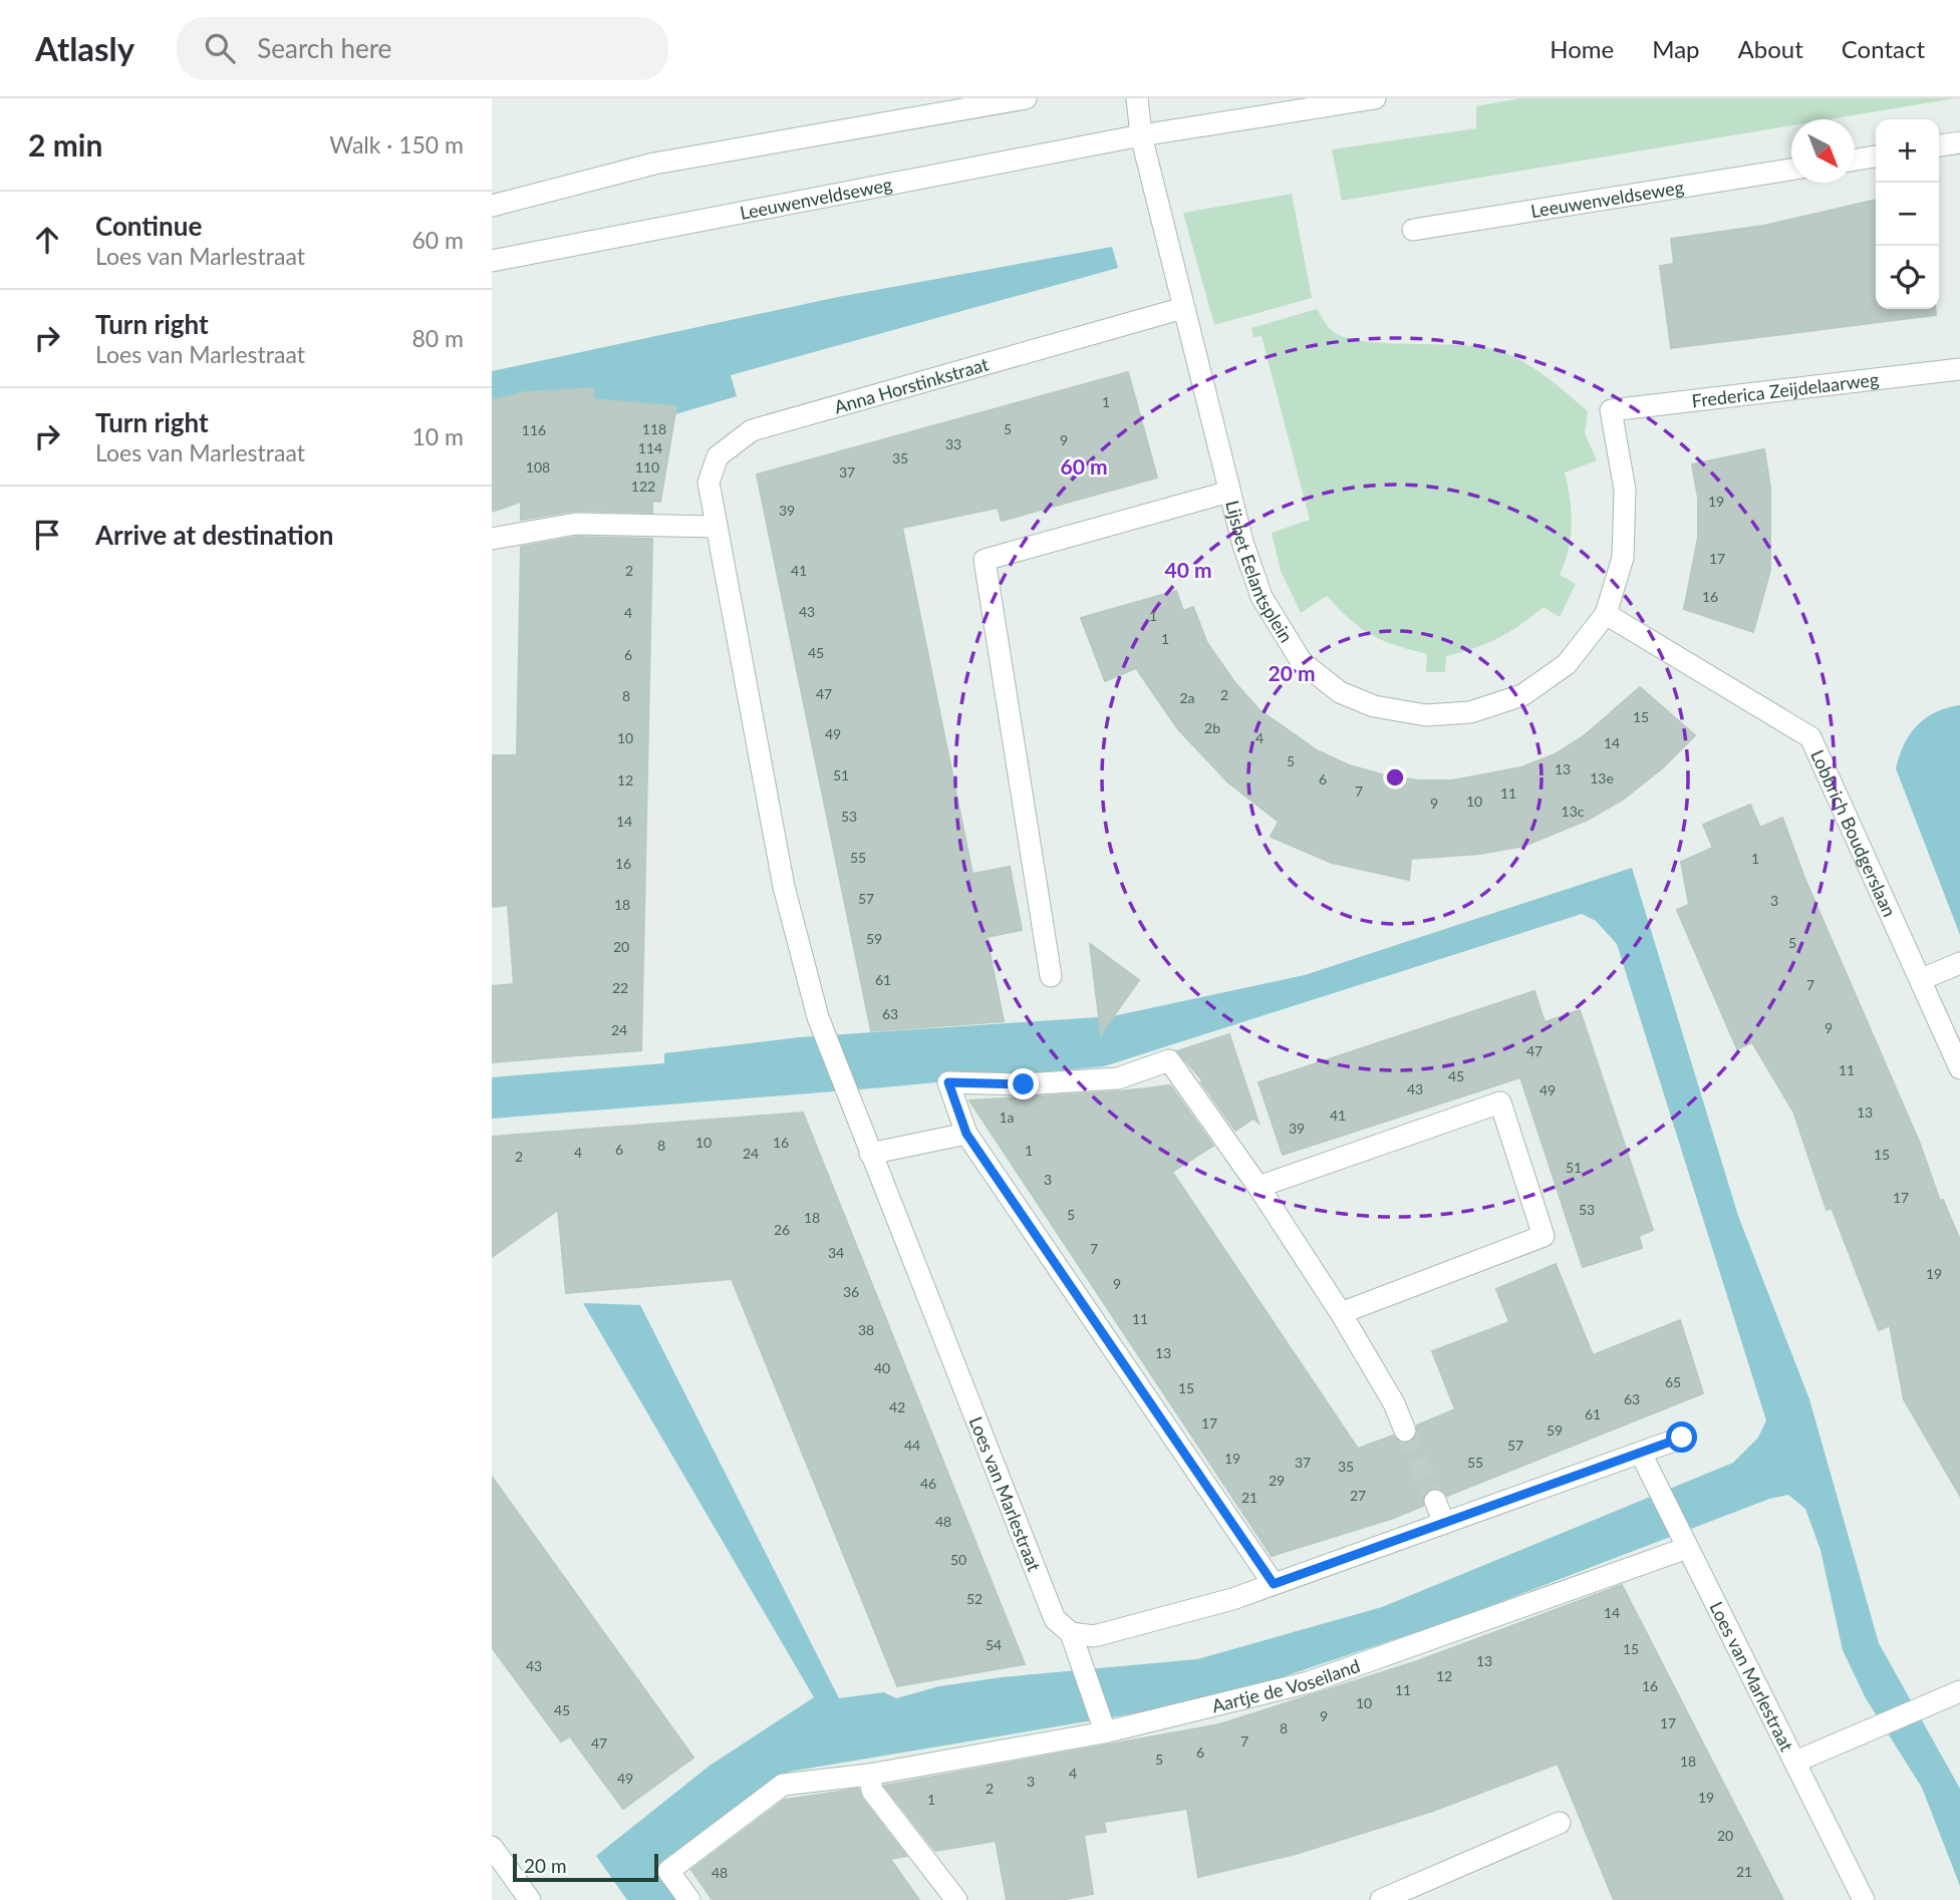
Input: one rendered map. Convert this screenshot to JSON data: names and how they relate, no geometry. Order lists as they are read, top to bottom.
{
  "streets": {
    "street": [
      "Leeuwenveldseweg",
      "Anna Horstinkstraat",
      "Frederica Zeijdelaarweg",
      "Lijsbet Eelantsplein",
      "Lobbrich Boudgerslaan",
      "Loes van Marlestraat",
      "Aartje de Voseiland"
    ]
  },
  "crossings": [
    ["Leeuwenveldseweg", "Lijsbet Eelantsplein"],
    ["Anna Horstinkstraat", "Lijsbet Eelantsplein"],
    ["Anna Horstinkstraat", "Loes van Marlestraat"],
    ["Frederica Zeijdelaarweg", "Lijsbet Eelantsplein"],
    ["Lijsbet Eelantsplein", "Lobbrich Boudgerslaan"],
    ["Loes van Marlestraat", "Aartje de Voseiland"]
  ],
  "house_numbers": [
    "1",
    "118",
    "5",
    "116",
    "9",
    "33",
    "114",
    "35",
    "108",
    "110",
    "37",
    "122",
    "19",
    "39",
    "17",
    "2",
    "41",
    "16",
    "43",
    "4",
    "1",
    "1",
    "45",
    "6",
    "47",
    "2",
    "8",
    "2a",
    "15",
    "2b",
    "49",
    "10",
    "4",
    "14",
    "5",
    "13",
    "51",
    "13e",
    "6",
    "12",
    "7",
    "11",
    "10",
    "9",
    "13c",
    "53",
    "14",
    "55",
    "1",
    "16",
    "57",
    "3",
    "18",
    "59",
    "5",
    "20",
    "61",
    "7",
    "22",
    "63",
    "9",
    "24",
    "47",
    "11",
    "45",
    "43",
    "49",
    "13",
    "41",
    "1a",
    "39",
    "10",
    "16",
    "8",
    "6",
    "1",
    "4",
    "24",
    "15",
    "2",
    "51",
    "3",
    "17",
    "53",
    "5",
    "18",
    "26",
    "7",
    "34",
    "19",
    "9",
    "36",
    "11",
    "38",
    "13",
    "40",
    "65",
    "15",
    "63",
    "42",
    "61",
    "17",
    "59",
    "44",
    "57",
    "19",
    "37",
    "55",
    "35",
    "29",
    "46",
    "27",
    "21",
    "48",
    "50",
    "52",
    "14",
    "54",
    "15",
    "13",
    "43",
    "12",
    "16",
    "11",
    "10",
    "45",
    "9",
    "17",
    "8",
    "7",
    "47",
    "6",
    "5",
    "18",
    "4",
    "49",
    "3",
    "2",
    "19",
    "1",
    "20",
    "21",
    "48"
  ],
  "scale_bar": "20 m",
  "north": "bottom right",
  "page": {
    "header": "Atlasly",
    "search": "Search here",
    "nav": [
      "Home",
      "Map",
      "About",
      "Contact"
    ],
    "heading": ["2 min", "Walk · 150 m"],
    "map_buttons": ["+", "−"],
    "list": [
      ["Continue", "Loes van Marlestraat", "60 m"],
      ["Turn right", "Loes van Marlestraat", "80 m"],
      ["Turn right", "Loes van Marlestraat", "10 m"],
      "Arrive at destination"
    ],
    "scale": "20 m"
  },
  "rings": ["60 m", "40 m", "20 m"]
}
